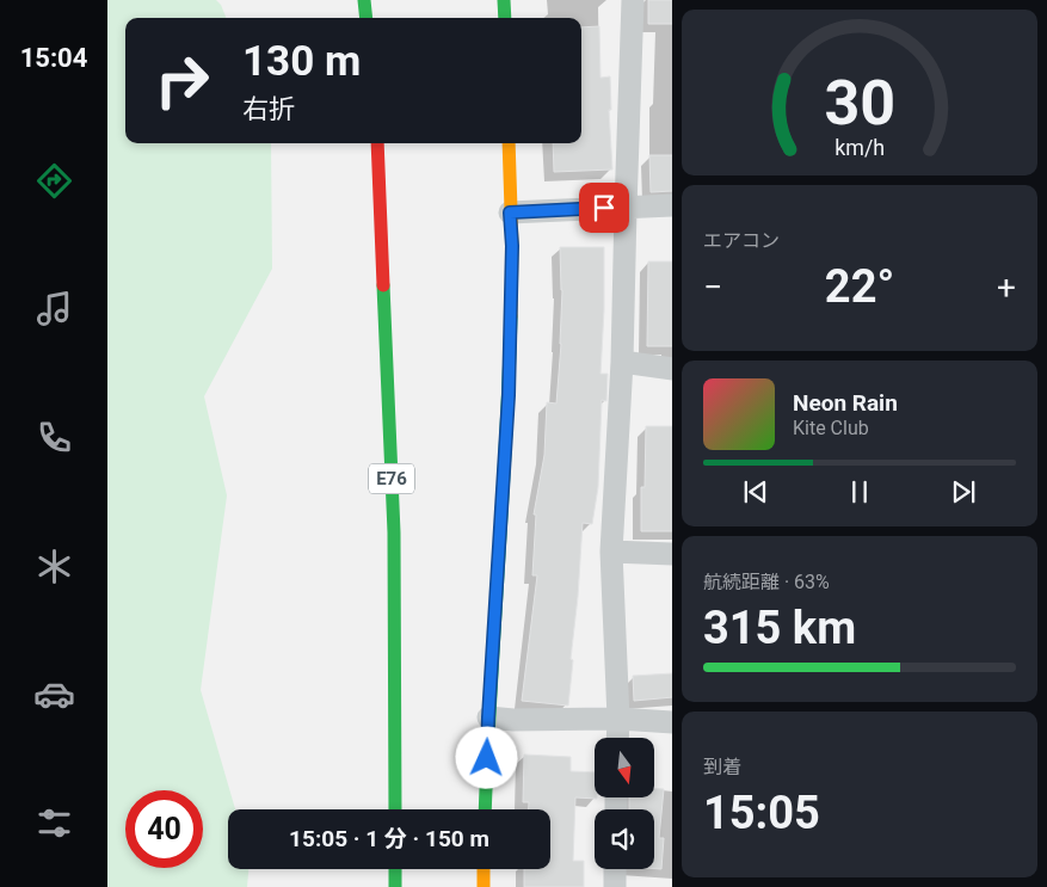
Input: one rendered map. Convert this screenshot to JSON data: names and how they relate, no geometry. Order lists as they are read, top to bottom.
{
  "streets": {
    "main road": ["E76"]
  },
  "north": "bottom",
  "page": {
    "tabs": "15:04",
    "turn": ["130 m", "右折"],
    "tile": [
      "エアコン",
      ["航続距離 · 63%", "315 km"],
      ["到着", "15:05"]
    ],
    "heat": ["−", "22°", "+"],
    "song": ["Neon Rain", "Kite Club"],
    "limit": "40",
    "trip": "15:05 · 1 分 · 150 m",
    "gauge": ["30", "km/h"]
  }
}
